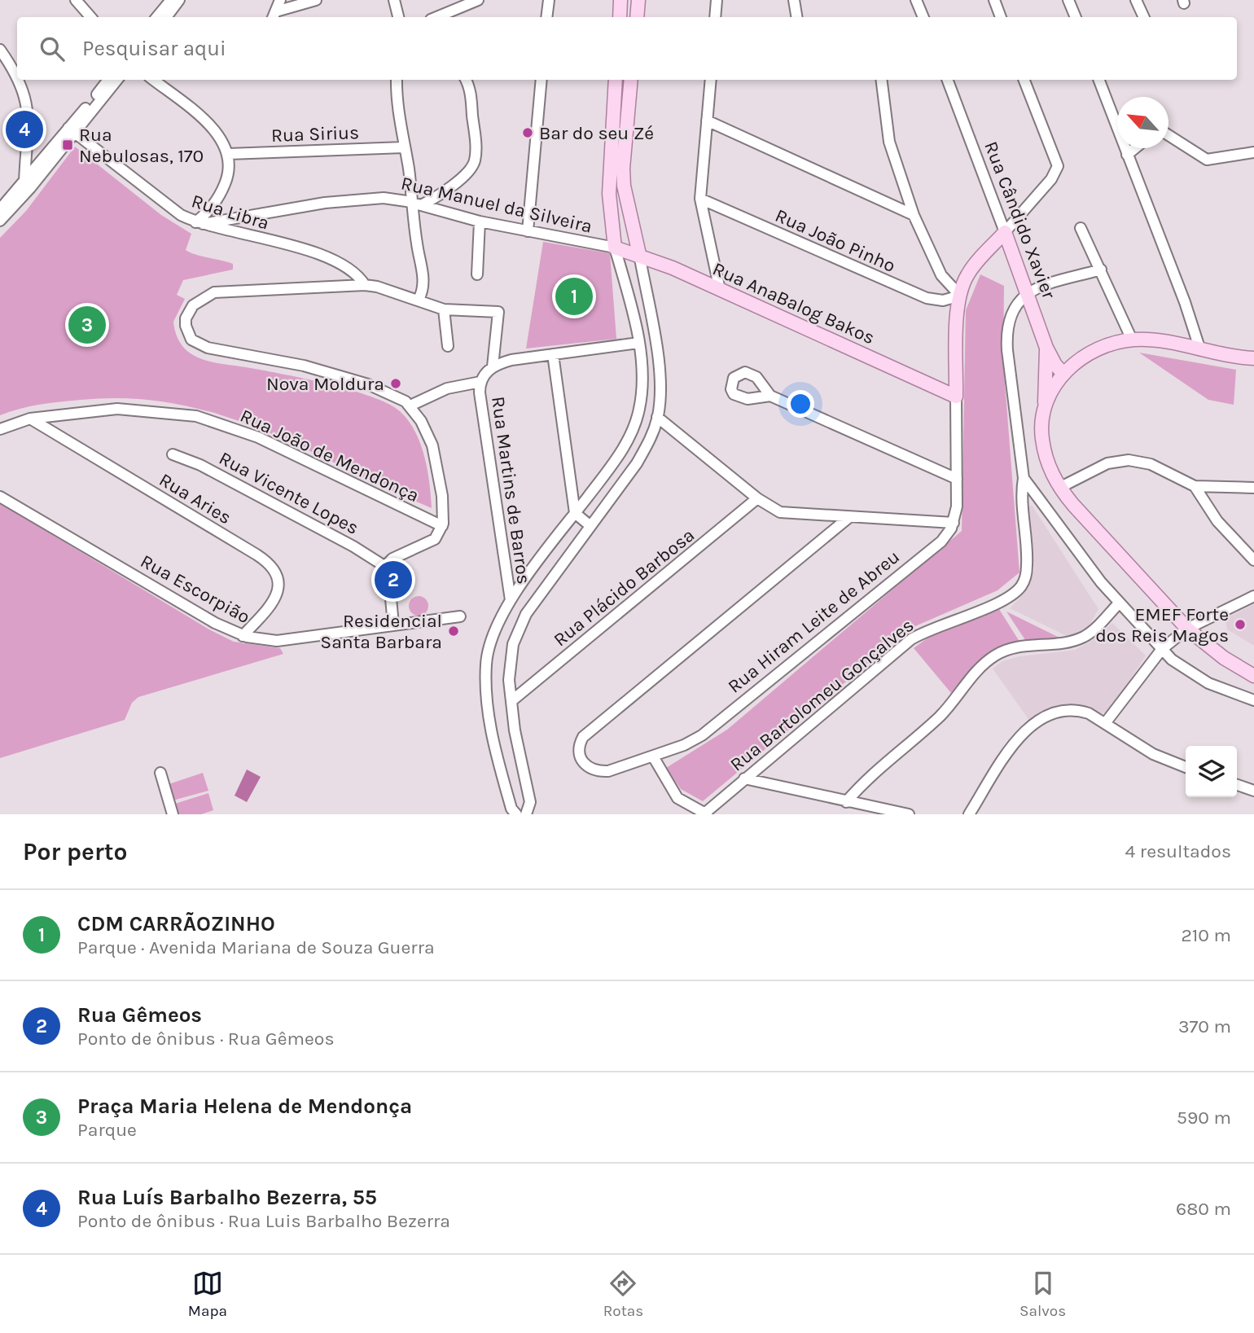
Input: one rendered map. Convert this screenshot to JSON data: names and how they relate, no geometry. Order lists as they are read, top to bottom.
{
  "streets": {
    "main road": ["Rua Cândido Xavier", "Rua AnaBalog Bakos"],
    "street": [
      "Rua Sirius",
      "Rua Manuel da Silveira",
      "Rua Libra",
      "Rua João Pinho",
      "Rua João de Mendonça",
      "Rua Martins de Barros",
      "Rua Vicente Lopes",
      "Rua Aries",
      "Rua Plácido Barbosa",
      "Rua Escorpião",
      "Rua Hiram Leite de Abreu",
      "Rua Bartolomeu Gonçalves"
    ]
  },
  "crossings": [
    ["Rua Manuel da Silveira", "Rua Libra"],
    ["Rua Manuel da Silveira", "Rua AnaBalog Bakos"],
    ["Rua Cândido Xavier", "Rua Bartolomeu Gonçalves"],
    ["Rua João de Mendonça", "Rua Aries"],
    ["Rua Aries", "Rua Escorpião"]
  ],
  "places": {
    "other": [
      "Bar do seu Zé",
      "Nova Moldura",
      "EMEF Forte dos Reis Magos",
      "Residencial Santa Barbara"
    ],
    "transit": ["Rua Nebulosas, 170"]
  },
  "north": "top left",
  "page": {
    "search": "Pesquisar aqui",
    "pins": [
      "4",
      "1",
      "3",
      "2"
    ],
    "heading": ["Por perto", "4 resultados"],
    "list": [
      {
        "mark": "1",
        "name": "CDM CARRÃOZINHO",
        "note": "Parque · Avenida Mariana de Souza Guerra",
        "value": "210 m"
      },
      {
        "mark": "2",
        "name": "Rua Gêmeos",
        "note": "Ponto de ônibus · Rua Gêmeos",
        "value": "370 m"
      },
      {
        "mark": "3",
        "name": "Praça Maria Helena de Mendonça",
        "note": "Parque",
        "value": "590 m"
      },
      {
        "mark": "4",
        "name": "Rua Luís Barbalho Bezerra, 55",
        "note": "Ponto de ônibus · Rua Luis Barbalho Bezerra",
        "value": "680 m"
      }
    ],
    "nav": ["Mapa", "Rotas", "Salvos"]
  }
}
